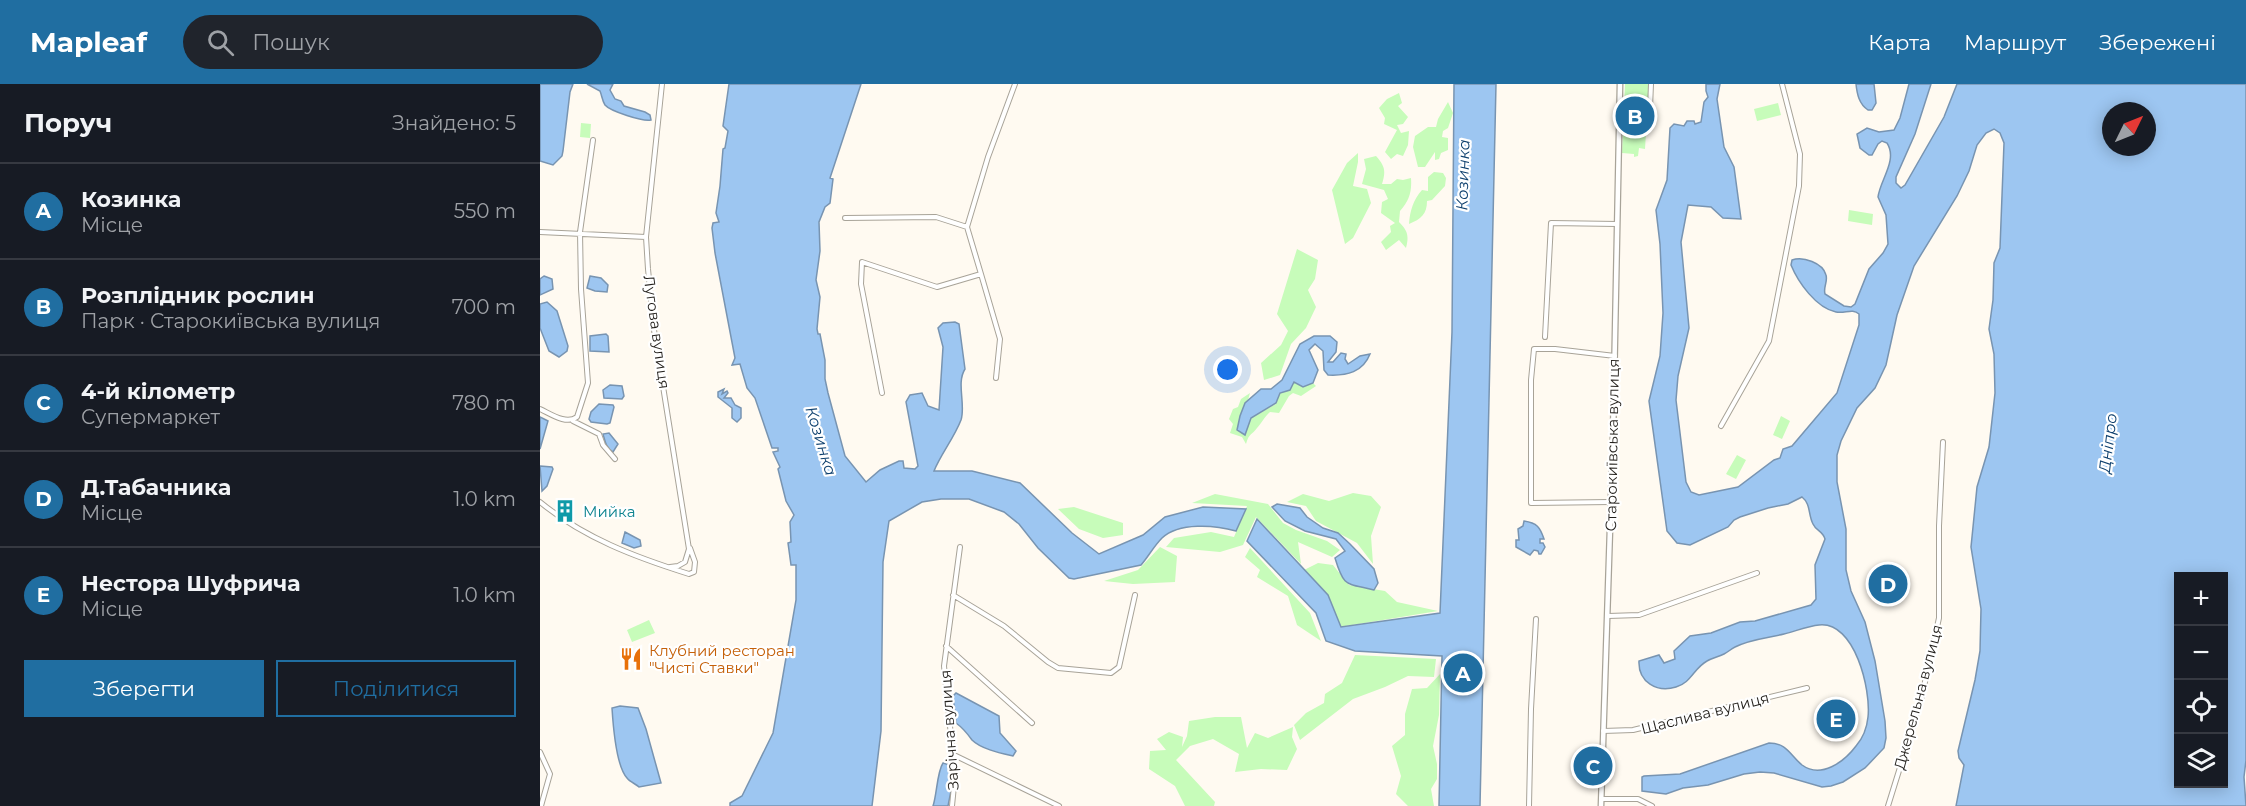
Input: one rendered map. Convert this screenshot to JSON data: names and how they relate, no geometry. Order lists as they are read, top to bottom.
{
  "streets": {
    "street": [
      "Лугова вулиця",
      "Старокиївська вулиця",
      "Джерельна вулиця",
      "Щаслива вулиця",
      "Зарічна вулиця"
    ]
  },
  "crossings": [
    ["Старокиївська вулиця", "Щаслива вулиця"]
  ],
  "water": ["Козинка", "Дніпро"],
  "places": {
    "building": ["Мийка"],
    "restaurant": ["Клубний ресторан \"Чисті Ставки\""]
  },
  "north": "top right",
  "page": {
    "header": "Mapleaf",
    "search": "Пошук",
    "nav": ["Карта", "Маршрут", "Збережені"],
    "heading": ["Поруч", "Знайдено: 5"],
    "pins": [
      "B",
      "D",
      "A",
      "E",
      "C"
    ],
    "list": [
      {
        "mark": "A",
        "name": "Козинка",
        "note": "Місце",
        "value": "550 m"
      },
      {
        "mark": "B",
        "name": "Розплідник рослин",
        "note": "Парк · Старокиївська вулиця",
        "value": "700 m"
      },
      {
        "mark": "C",
        "name": "4-й кілометр",
        "note": "Супермаркет",
        "value": "780 m"
      },
      {
        "mark": "D",
        "name": "Д.Табачника",
        "note": "Місце",
        "value": "1.0 km"
      },
      {
        "mark": "E",
        "name": "Нестора Шуфрича",
        "note": "Місце",
        "value": "1.0 km"
      }
    ],
    "map_buttons": ["+", "−"],
    "buttons": ["Зберегти", "Поділитися"]
  }
}
